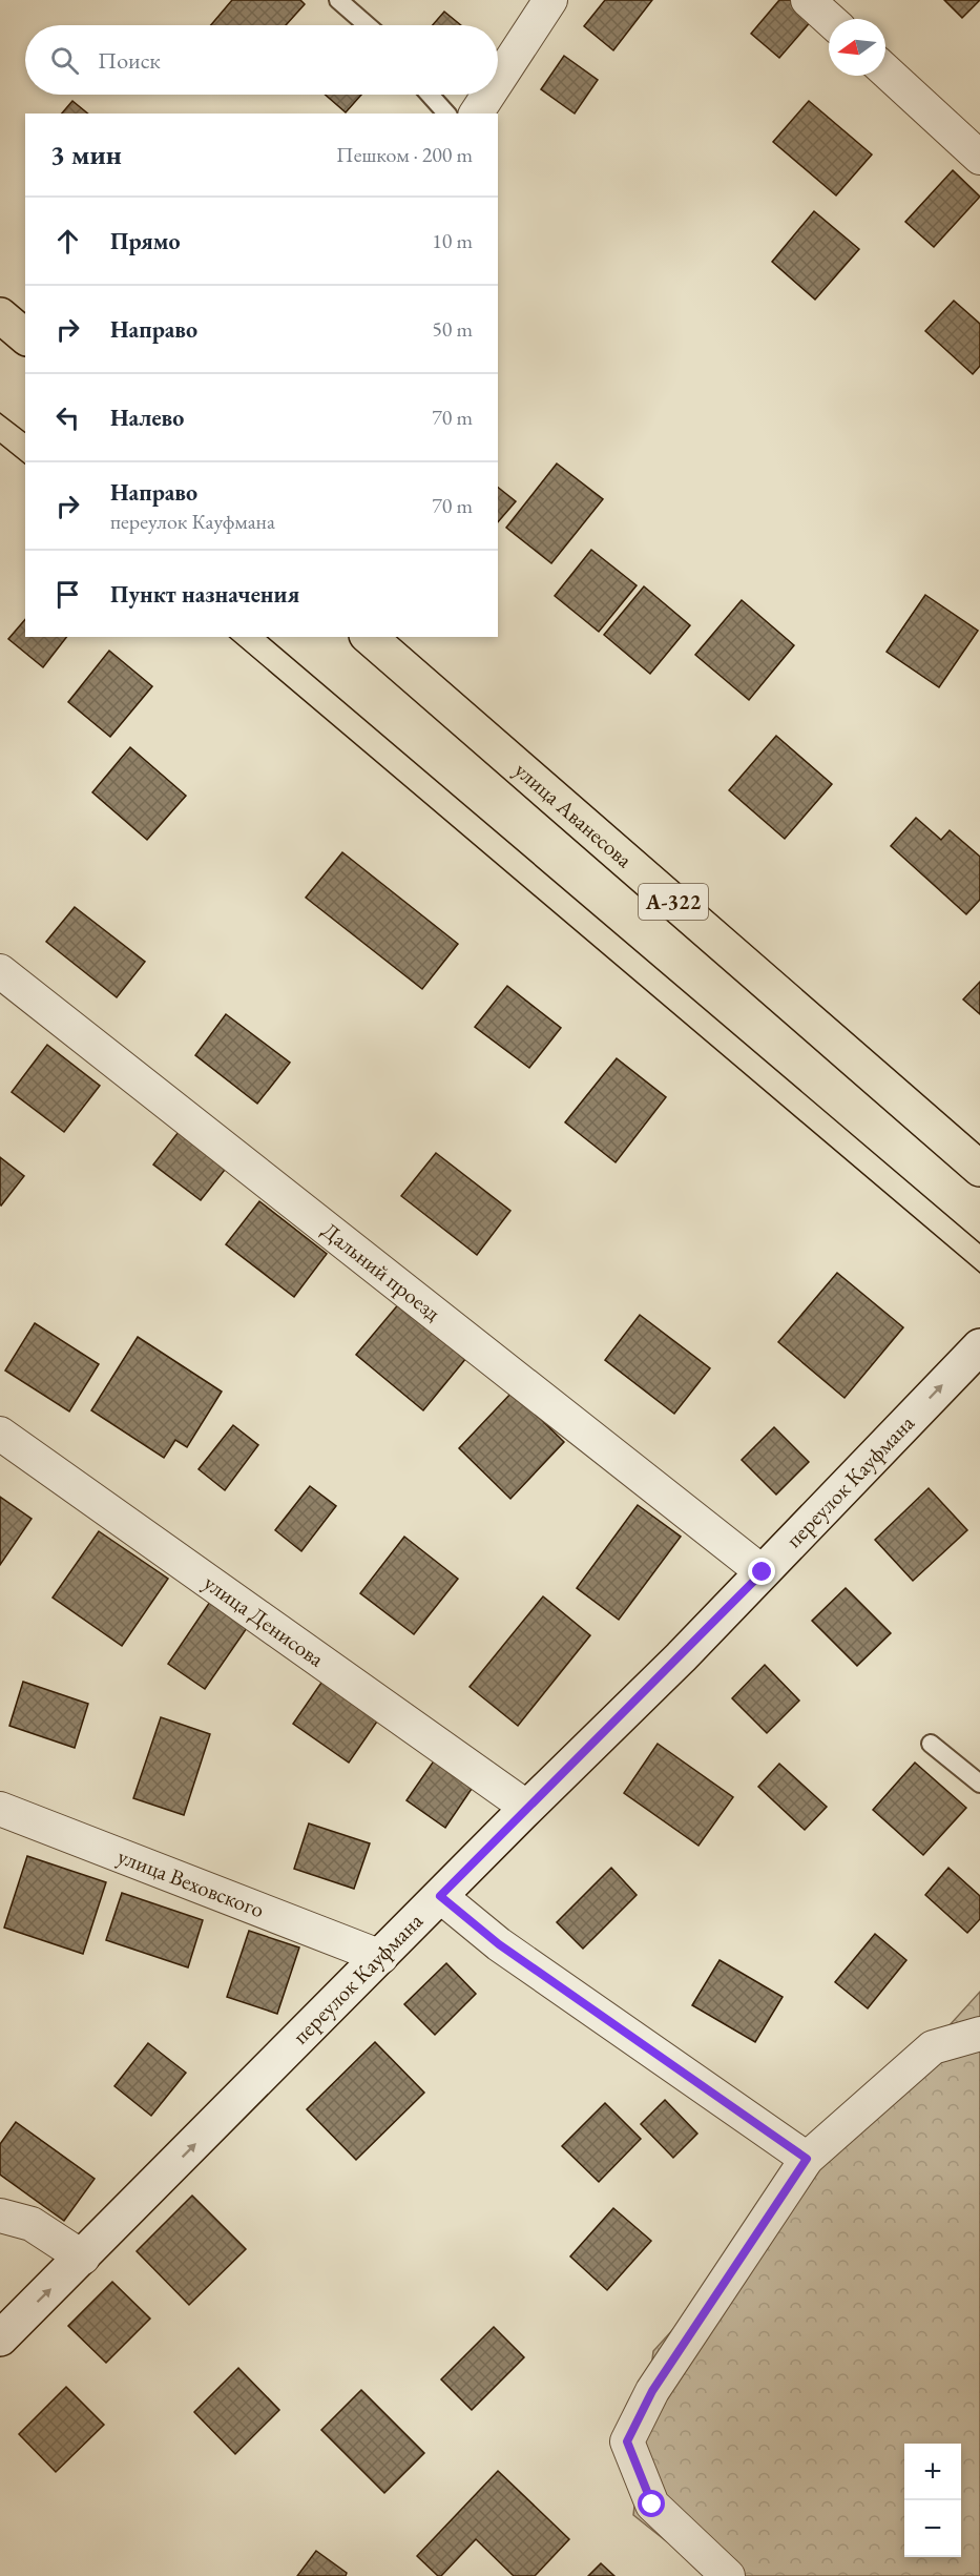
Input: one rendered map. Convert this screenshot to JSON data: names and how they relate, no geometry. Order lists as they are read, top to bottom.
{
  "streets": {
    "highway": ["улица Аванесова", "А-322"],
    "street": [
      "Дальний проезд",
      "переулок Кауфмана",
      "улица Денисова",
      "улица Веховского"
    ]
  },
  "crossings": [
    ["Дальний проезд", "переулок Кауфмана"],
    ["переулок Кауфмана", "улица Денисова"],
    ["переулок Кауфмана", "улица Веховского"]
  ],
  "one_way": ["переулок Кауфмана"],
  "north": "left",
  "page": {
    "search": "Поиск",
    "heading": ["3 мин", "Пешком · 200 m"],
    "list": [
      ["Прямо", "10 m"],
      ["Направо", "50 m"],
      ["Налево", "70 m"],
      ["Направо", "переулок Кауфмана", "70 m"],
      "Пункт назначения"
    ],
    "map_buttons": ["+", "−"]
  }
}
